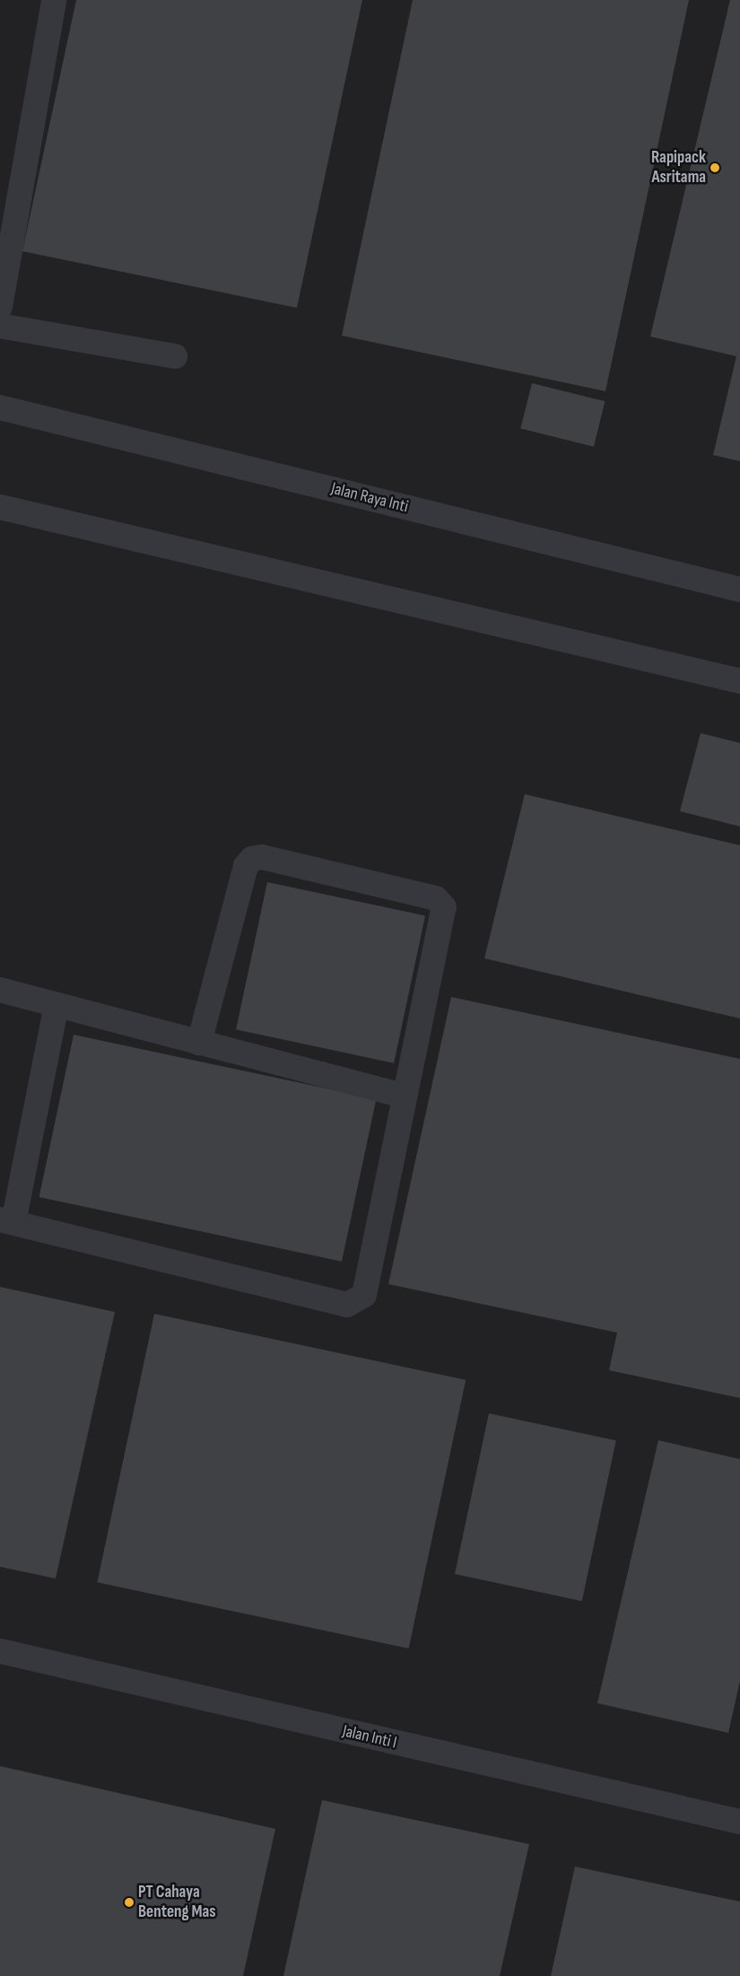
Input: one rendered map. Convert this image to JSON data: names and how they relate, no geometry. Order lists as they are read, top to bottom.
{
  "streets": {
    "street": ["Jalan Raya Inti", "Jalan Inti I"]
  },
  "places": ["Rapipack Asritama", "PT Cahaya Benteng Mas"]
}
